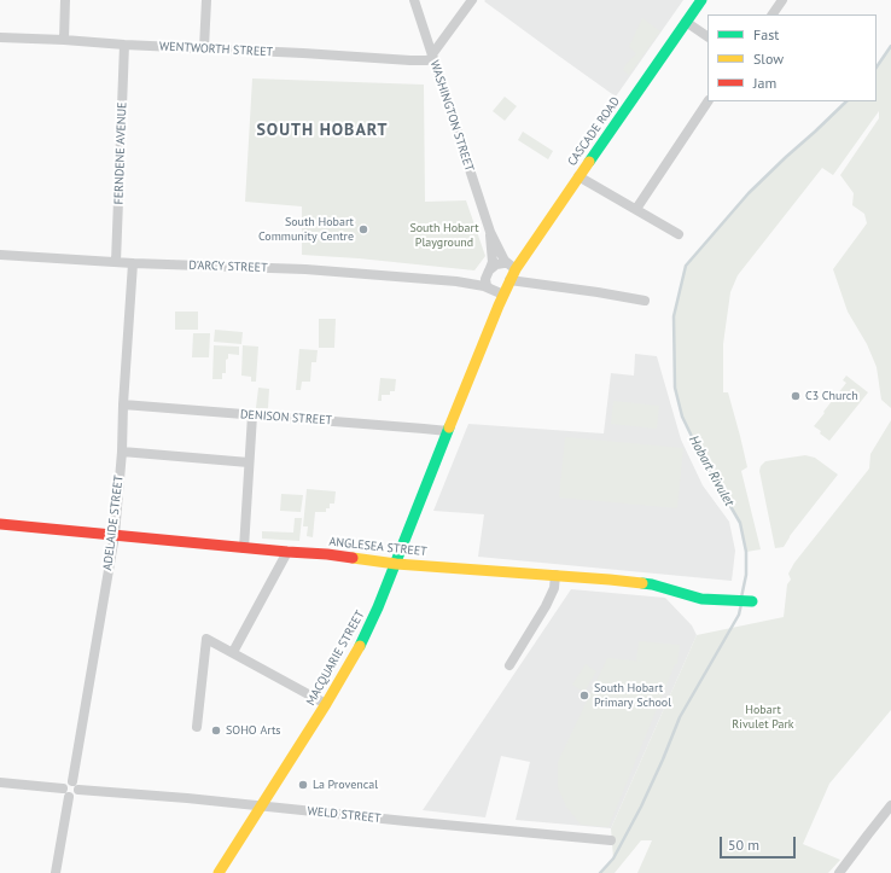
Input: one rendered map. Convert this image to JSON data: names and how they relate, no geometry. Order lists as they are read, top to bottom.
{
  "streets": {
    "street": [
      "WENTWORTH STREET",
      "WASHINGTON STREET",
      "CASCADE ROAD",
      "FERNDENE AVENUE",
      "D'ARCY STREET",
      "DENISON STREET",
      "ADELAIDE STREET",
      "ANGLESEA STREET",
      "MACQUARIE STREET",
      "WELD STREET"
    ]
  },
  "crossings": [
    ["WENTWORTH STREET", "WASHINGTON STREET"],
    ["WENTWORTH STREET", "FERNDENE AVENUE"],
    ["WASHINGTON STREET", "CASCADE ROAD"],
    ["WASHINGTON STREET", "D'ARCY STREET"],
    ["CASCADE ROAD", "MACQUARIE STREET"],
    ["FERNDENE AVENUE", "D'ARCY STREET"],
    ["D'ARCY STREET", "ADELAIDE STREET"],
    ["D'ARCY STREET", "MACQUARIE STREET"],
    ["DENISON STREET", "ADELAIDE STREET"],
    ["DENISON STREET", "MACQUARIE STREET"],
    ["ADELAIDE STREET", "ANGLESEA STREET"],
    ["ADELAIDE STREET", "WELD STREET"],
    ["ANGLESEA STREET", "MACQUARIE STREET"],
    ["MACQUARIE STREET", "WELD STREET"]
  ],
  "districts": ["SOUTH HOBART"],
  "water": ["Hobart Rivulet"],
  "parks": ["South Hobart Playground", "Hobart Rivulet Park"],
  "places": [
    "South Hobart Community Centre",
    "C3 Church",
    "South Hobart Primary School",
    "SOHO Arts",
    "La Provencal"
  ],
  "legend": ["Fast", "Slow", "Jam"],
  "scale_bar": "50 m"
}
